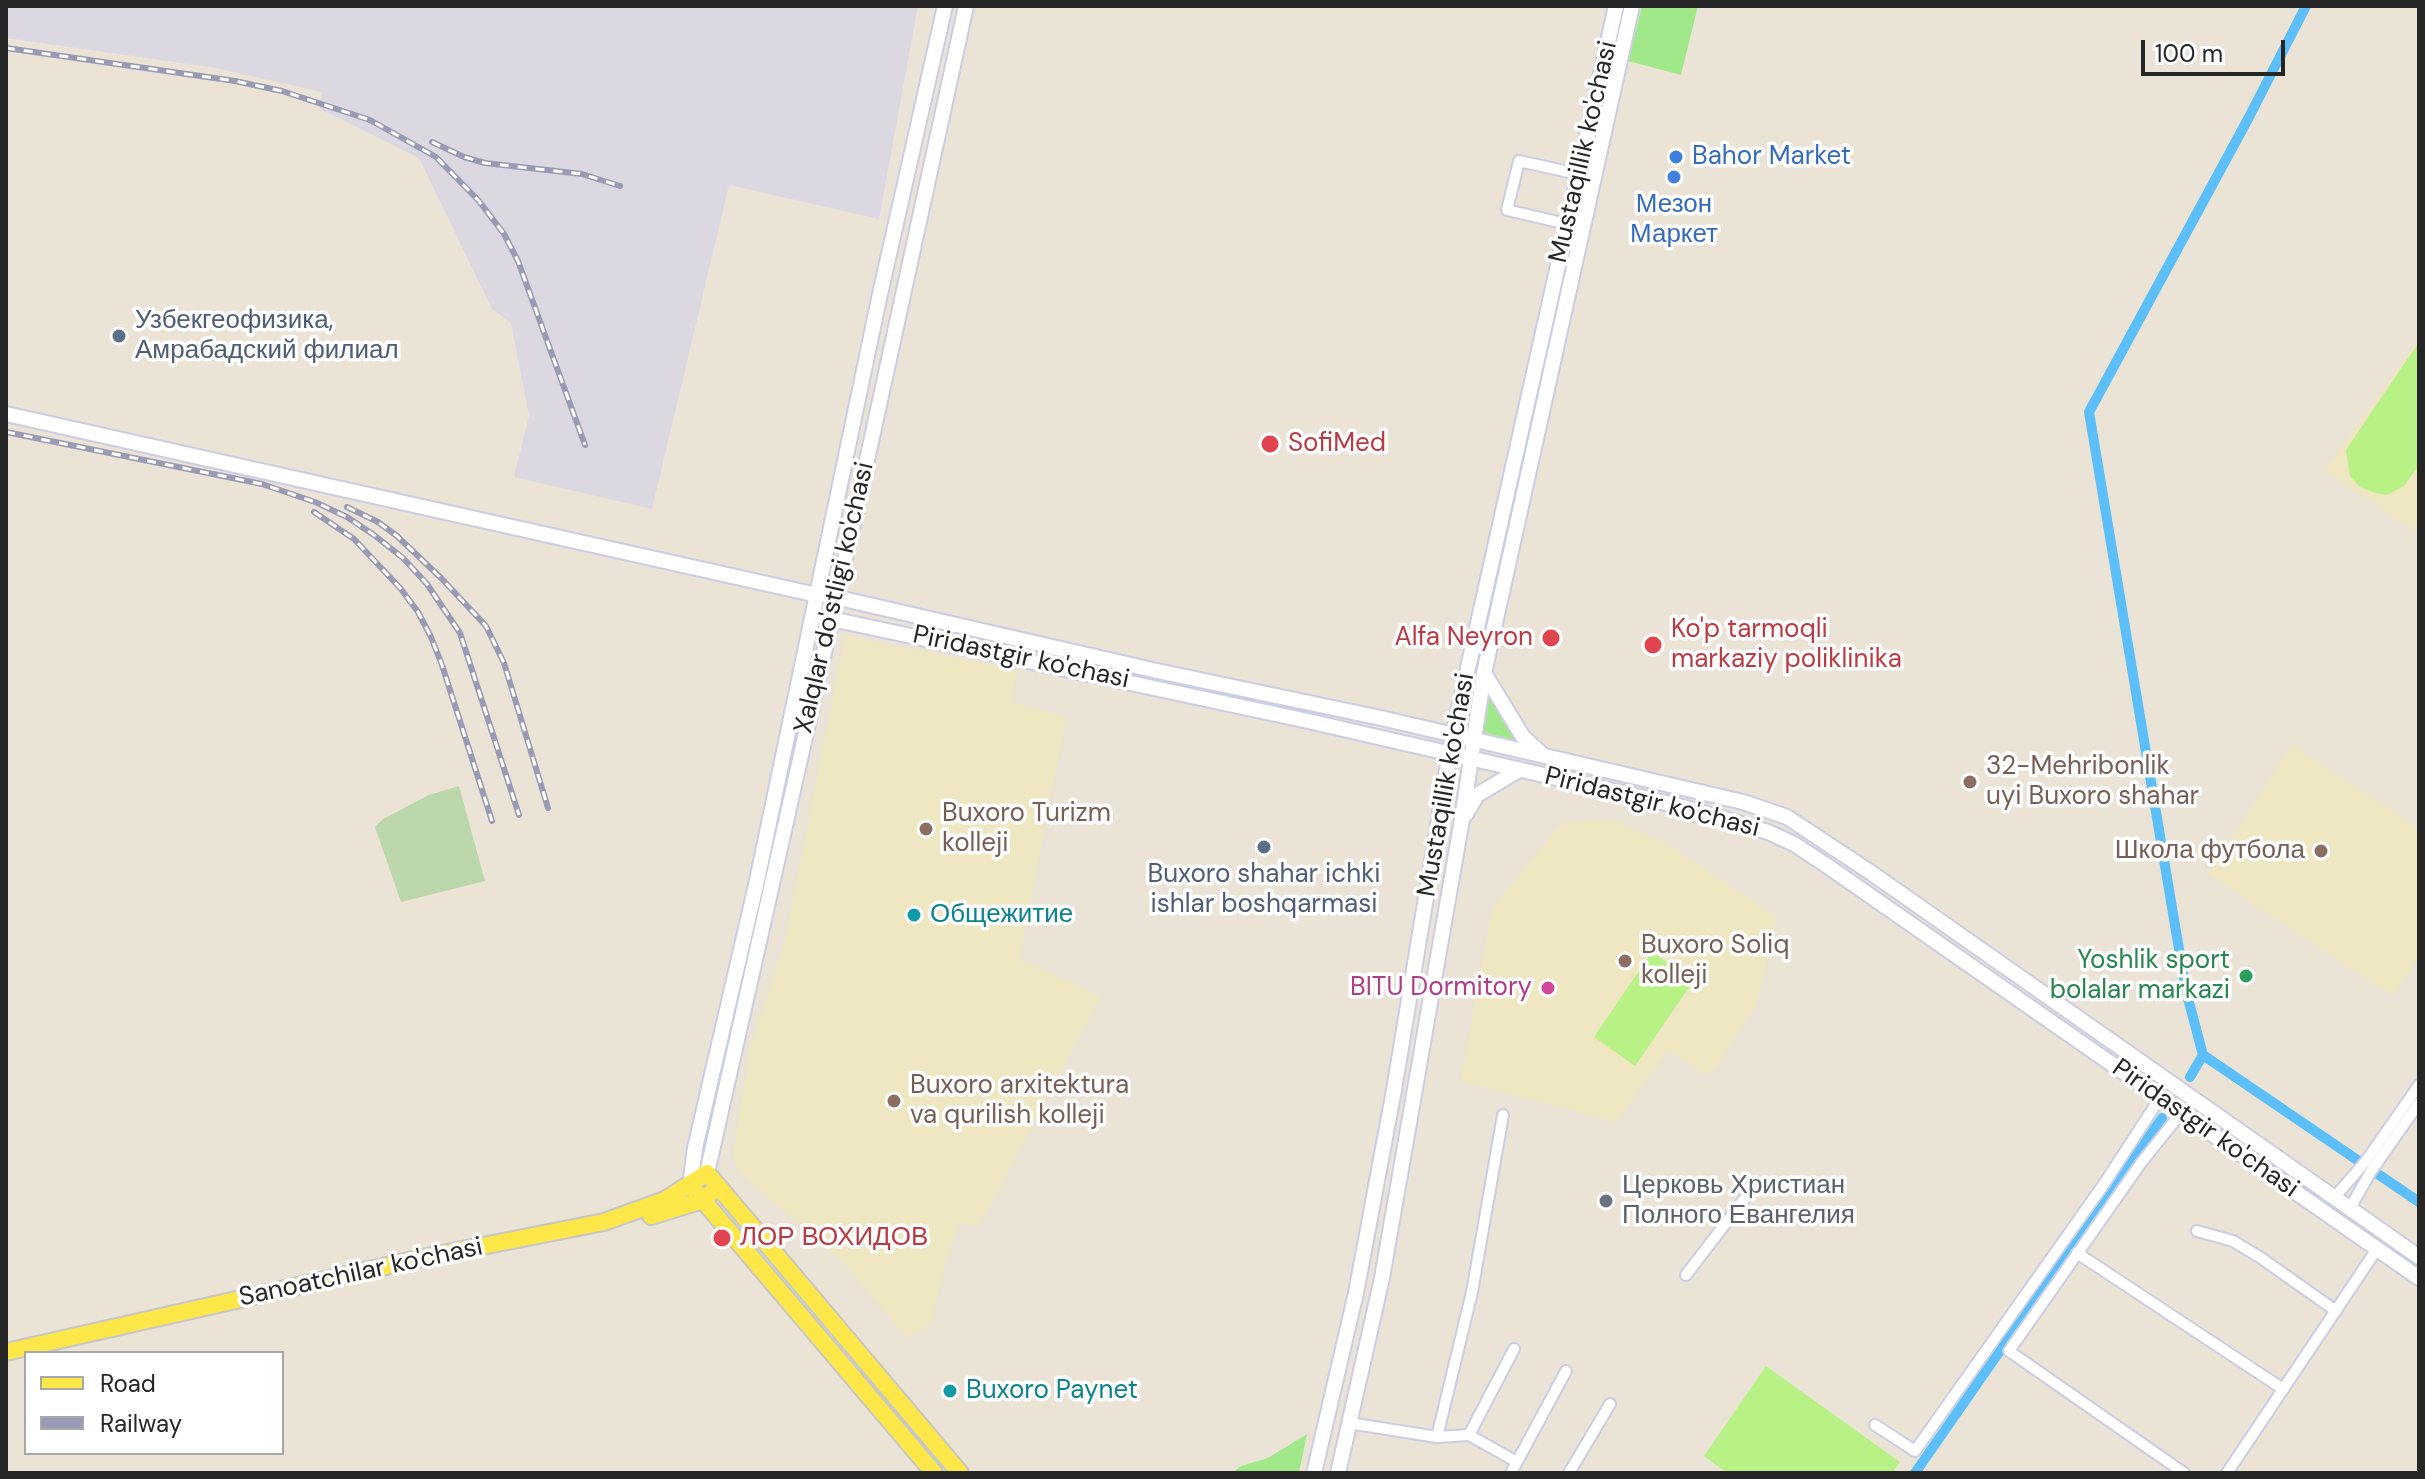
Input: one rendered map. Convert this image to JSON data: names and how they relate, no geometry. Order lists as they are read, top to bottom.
{
  "streets": {
    "main road": [
      "Mustaqillik ko'chasi",
      "Xalqlar do'stligi ko'chasi",
      "Piridastgir ko'chasi",
      "Sanoatchilar ko'chasi"
    ]
  },
  "crossings": [
    ["Mustaqillik ko'chasi", "Piridastgir ko'chasi"],
    ["Xalqlar do'stligi ko'chasi", "Piridastgir ko'chasi"],
    ["Xalqlar do'stligi ko'chasi", "Sanoatchilar ko'chasi"]
  ],
  "places": [
    "Bahor Market",
    "Мезон Маркет",
    "Узбекгеофизика, Амрабадский филиал",
    "SofiMed",
    "Alfa Neyron",
    "Ko'p tarmoqli markaziy poliklinika",
    "32-Mehribonlik uyi Buxoro shahar",
    "Buxoro Turizm kolleji",
    "Buxoro shahar ichki ishlar boshqarmasi",
    "Школа футбола",
    "Общежитие",
    "Buxoro Soliq kolleji",
    "Yoshlik sport bolalar markazi",
    "BITU Dormitory",
    "Buxoro arxitektura va qurilish kolleji",
    "Церковь Христиан Полного Евангелия",
    "ЛОР ВОХИДОВ",
    "Buxoro Paynet"
  ],
  "legend": ["Road", "Railway"],
  "scale_bar": "100 m"
}
